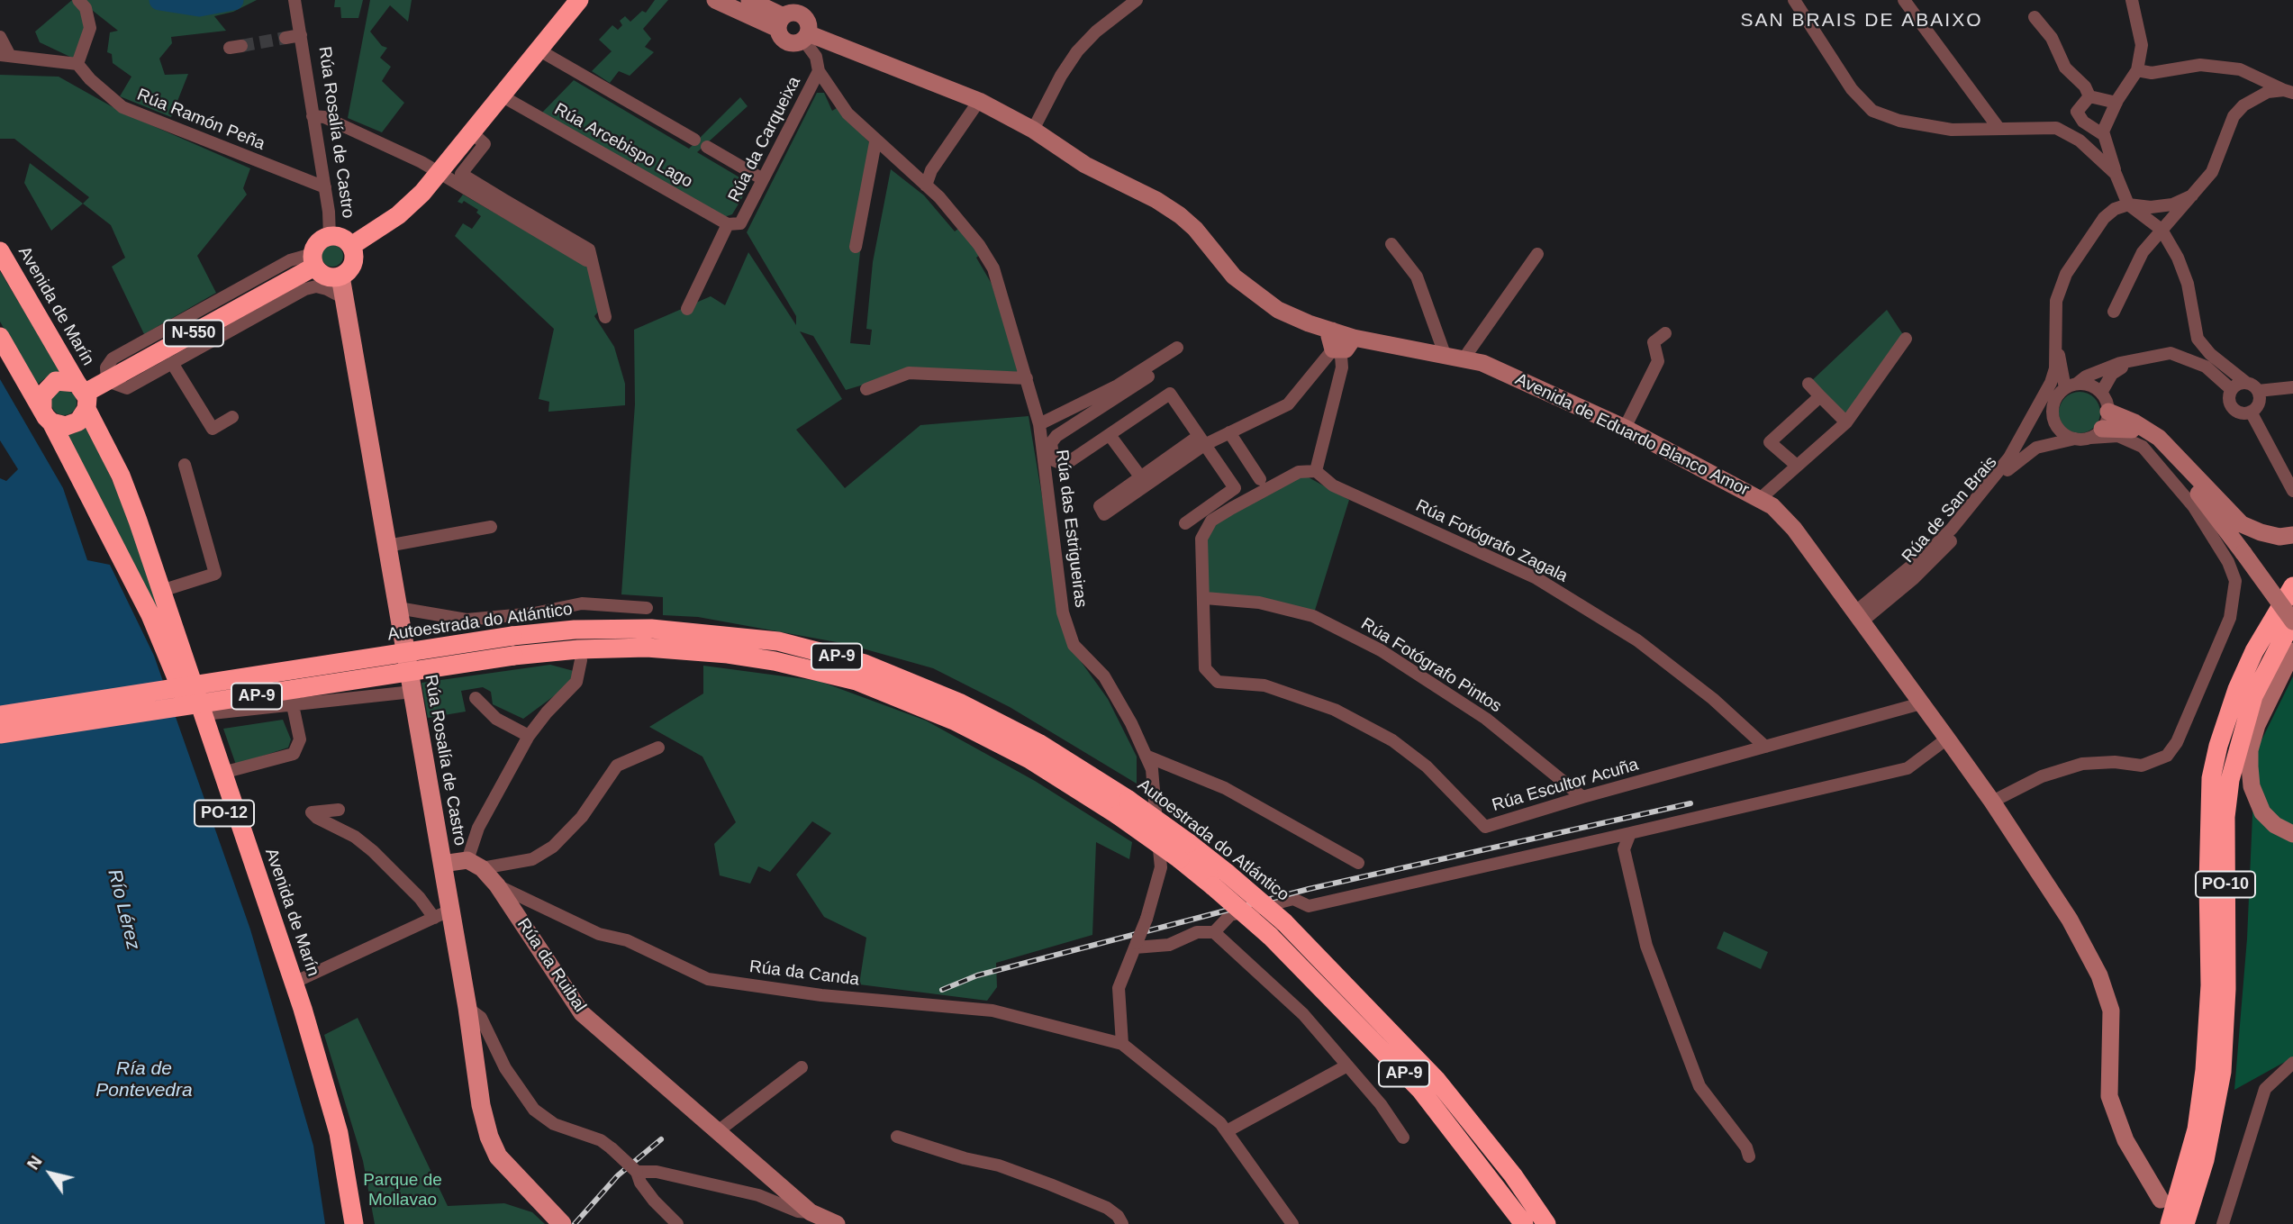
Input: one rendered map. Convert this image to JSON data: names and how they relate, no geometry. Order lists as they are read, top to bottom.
{
  "streets": {
    "highway": [
      "Rúa Rosalía de Castro",
      "Avenida de Marín",
      "N-550",
      "Autoestrada do Atlántico",
      "AP-9",
      "PO-12",
      "PO-10"
    ],
    "street": [
      "Rúa Ramón Peña",
      "Rúa da Carqueixa",
      "Rúa Arcebispo Lago",
      "Avenida de Eduardo Blanco Amor",
      "Rúa de San Brais",
      "Rúa das Estrigueiras",
      "Rúa Fotógrafo Zagala",
      "Rúa Fotógrafo Pintos",
      "Rúa Escultor Acuña",
      "Rúa da Ruibal",
      "Rúa da Canda"
    ]
  },
  "crossings": [
    ["Rúa Ramón Peña", "Rúa Rosalía de Castro"],
    ["Rúa Rosalía de Castro", "N-550"],
    ["Rúa da Carqueixa", "Rúa Arcebispo Lago"],
    ["Rúa da Carqueixa", "Rúa das Estrigueiras"],
    ["Avenida de Marín", "N-550"],
    ["Avenida de Eduardo Blanco Amor", "Rúa de San Brais"],
    ["Avenida de Eduardo Blanco Amor", "Rúa das Estrigueiras"],
    ["Avenida de Eduardo Blanco Amor", "Rúa Escultor Acuña"],
    ["Avenida de Eduardo Blanco Amor", "PO-10"],
    ["Rúa das Estrigueiras", "Rúa da Canda"],
    ["Rúa Fotógrafo Zagala", "Rúa Escultor Acuña"],
    ["Rúa Fotógrafo Pintos", "Rúa Escultor Acuña"],
    ["Rúa da Ruibal", "Rúa da Canda"]
  ],
  "districts": ["SAN BRAIS DE ABAIXO"],
  "water": ["Río Lérez", "Ría de Pontevedra"],
  "parks": ["Parque de Mollavao"],
  "north": "top left"
}
